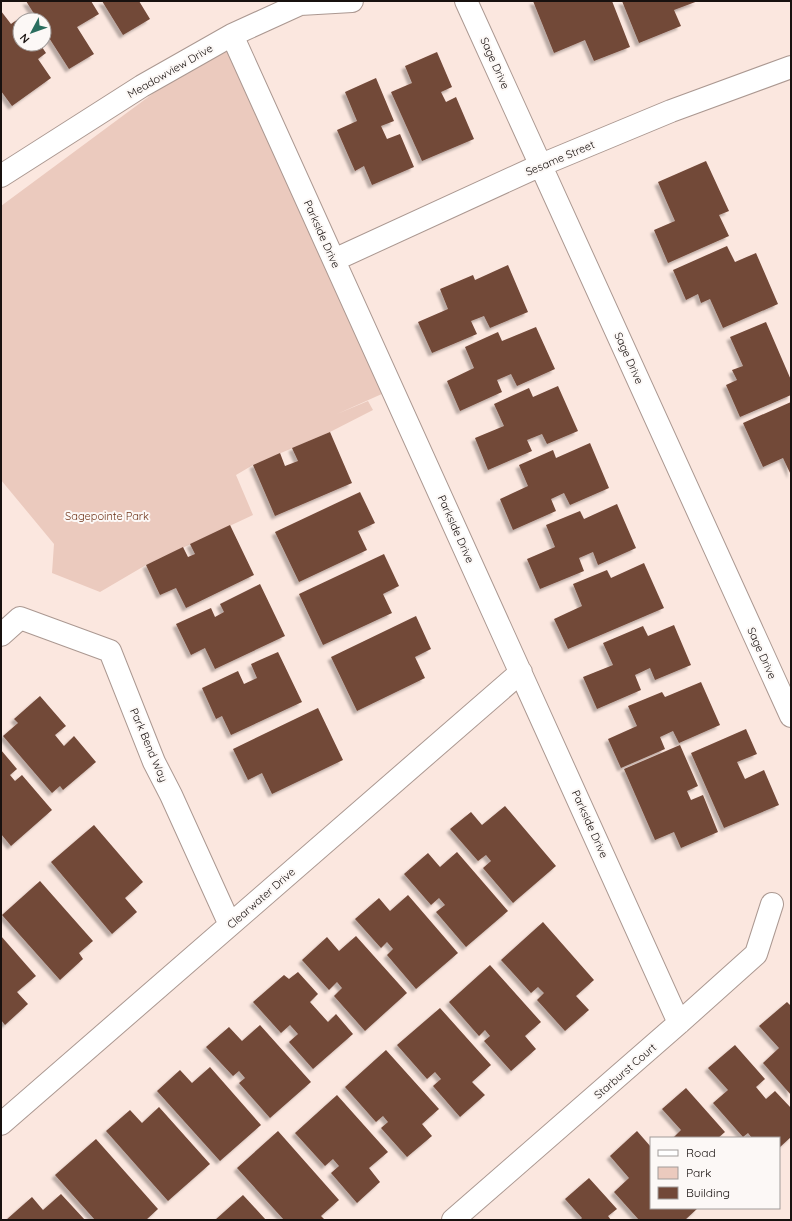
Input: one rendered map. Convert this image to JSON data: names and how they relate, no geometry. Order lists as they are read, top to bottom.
{
  "streets": {
    "street": [
      "Sage Drive",
      "Meadowview Drive",
      "Sesame Street",
      "Parkside Drive",
      "Park Bend Way",
      "Clearwater Drive",
      "Starburst Court"
    ]
  },
  "crossings": [
    ["Sage Drive", "Sesame Street"],
    ["Meadowview Drive", "Parkside Drive"],
    ["Sesame Street", "Parkside Drive"],
    ["Parkside Drive", "Clearwater Drive"],
    ["Parkside Drive", "Starburst Court"],
    ["Park Bend Way", "Clearwater Drive"]
  ],
  "parks": ["Sagepointe Park"],
  "legend": ["Road", "Park", "Building"],
  "north": "bottom left"
}
